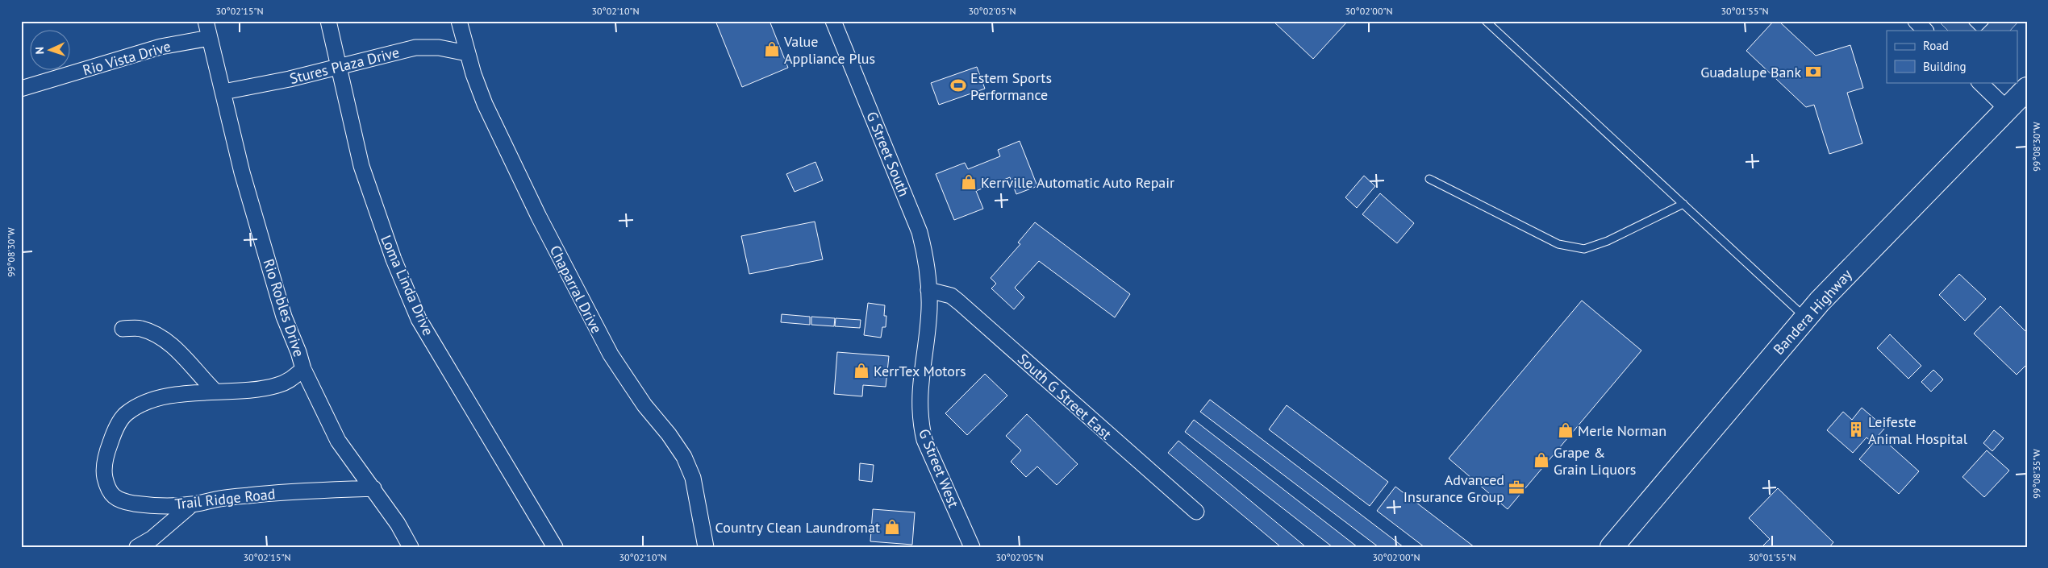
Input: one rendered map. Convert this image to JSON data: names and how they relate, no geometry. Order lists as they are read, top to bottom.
{
  "streets": {
    "main road": ["Bandera Highway"],
    "street": [
      "Rio Vista Drive",
      "Stures Plaza Drive",
      "G Street South",
      "Loma Linda Drive",
      "Chaparral Drive",
      "Rio Robles Drive",
      "South G Street East",
      "G Street West",
      "Trail Ridge Road"
    ]
  },
  "crossings": [
    ["Rio Vista Drive", "Rio Robles Drive"],
    ["Stures Plaza Drive", "Loma Linda Drive"],
    ["Stures Plaza Drive", "Chaparral Drive"],
    ["Stures Plaza Drive", "Rio Robles Drive"],
    ["G Street South", "South G Street East"],
    ["G Street South", "G Street West"],
    ["Rio Robles Drive", "Trail Ridge Road"],
    ["South G Street East", "G Street West"]
  ],
  "places": {
    "shop": [
      "Value Appliance Plus",
      "Kerrville Automatic Auto Repair",
      "KerrTex Motors",
      "Merle Norman",
      "Grape & Grain Liquors",
      "Country Clean Laundromat"
    ],
    "bank": ["Guadalupe Bank"],
    "sports": ["Estem Sports Performance"],
    "building": ["Leifeste Animal Hospital"],
    "office": ["Advanced Insurance Group"]
  },
  "legend": ["Road", "Building"],
  "north": "left",
  "coordinates": [
    "30°02'15\"N",
    "30°02'10\"N",
    "30°02'05\"N",
    "30°02'00\"N",
    "30°01'55\"N",
    "99°08'30\"W",
    "99°08'35\"W"
  ]
}
